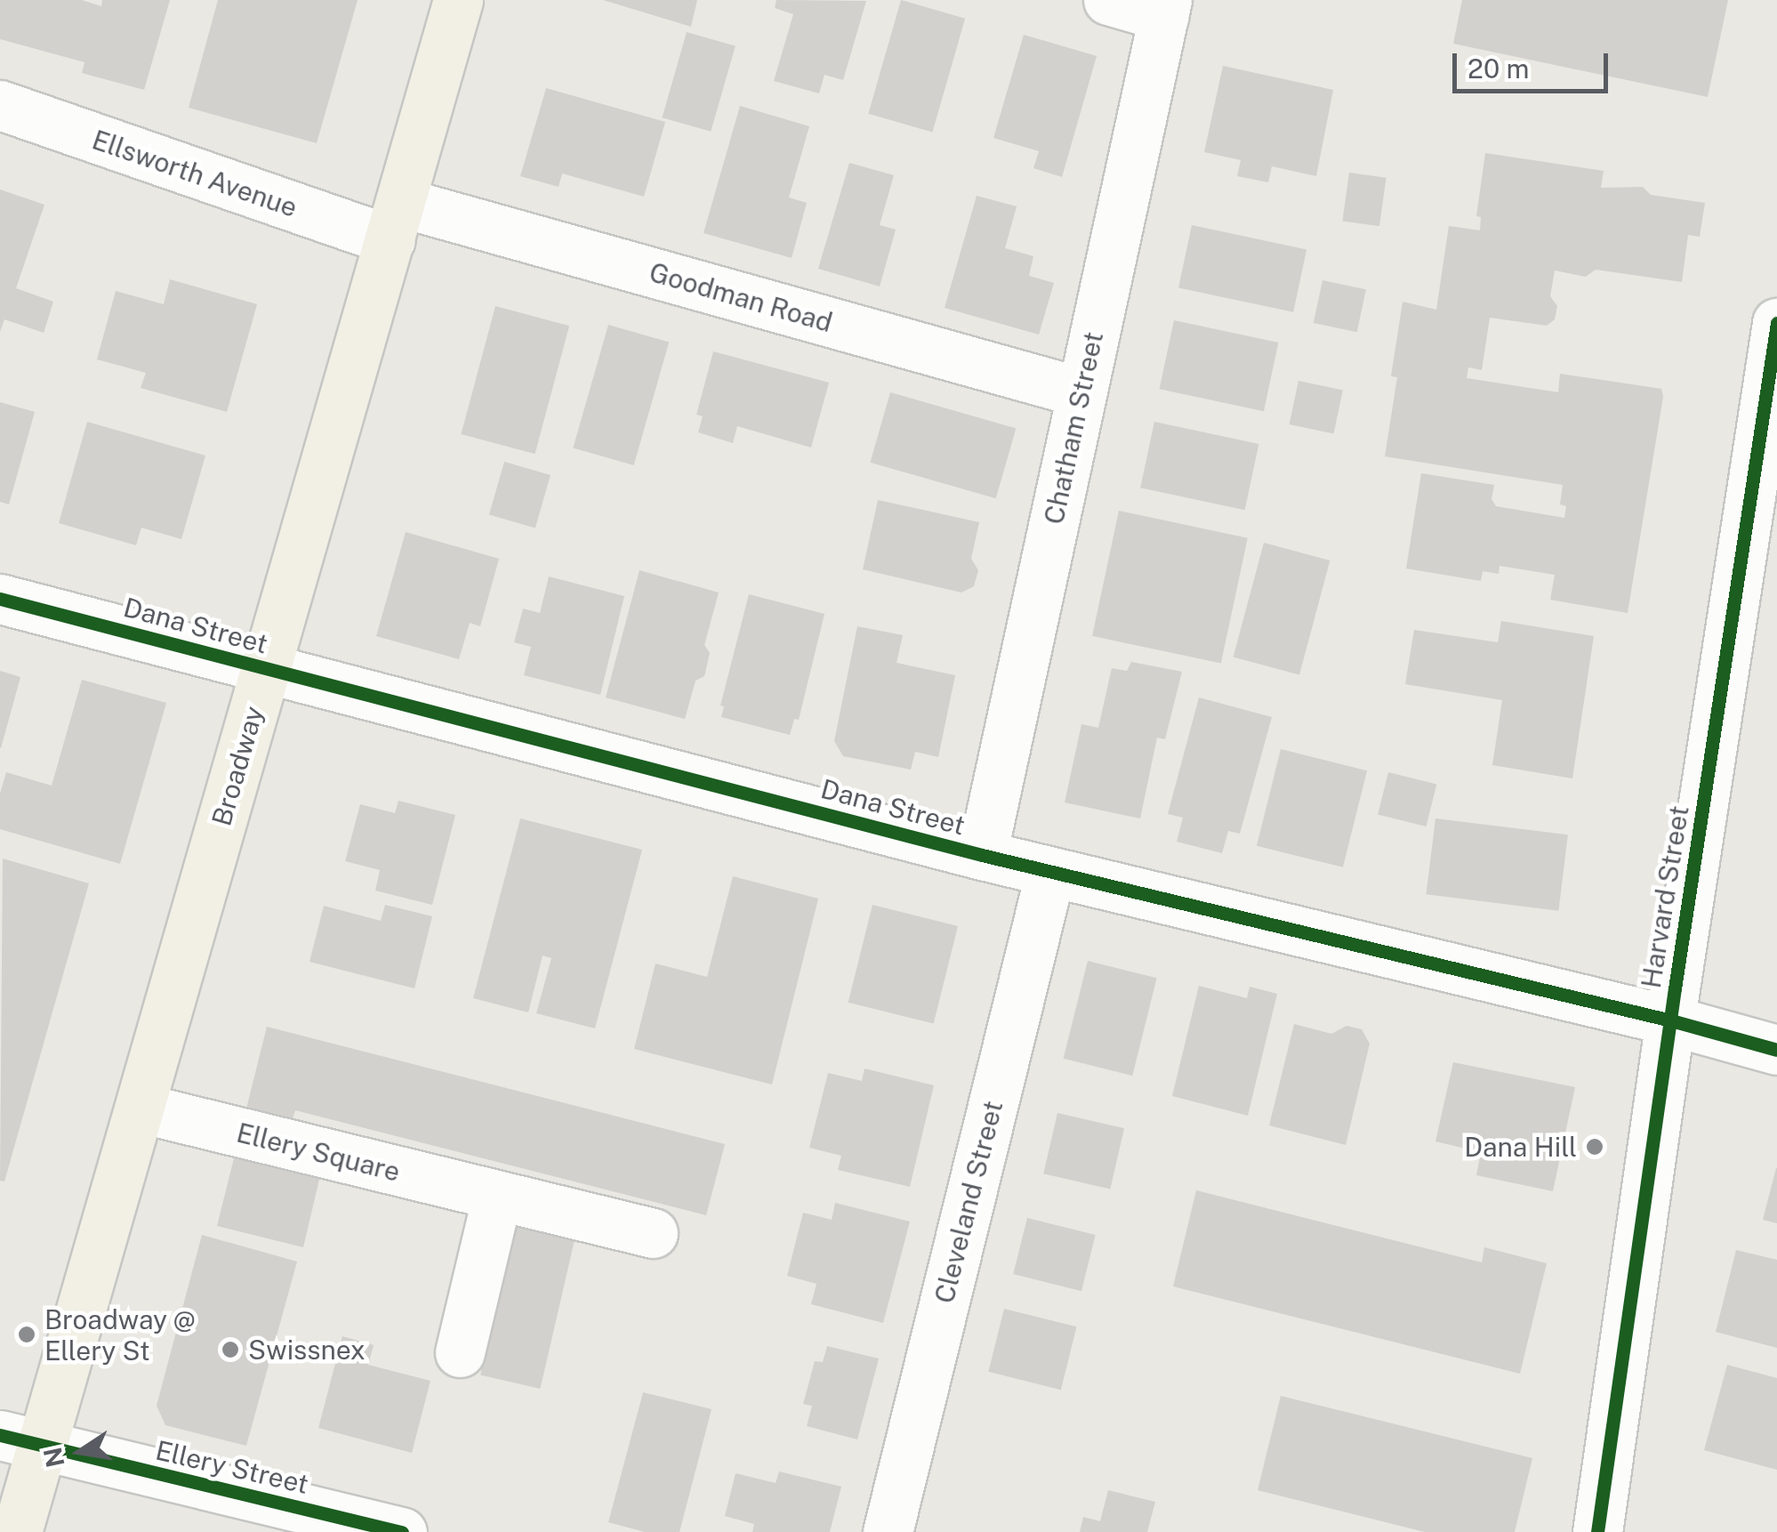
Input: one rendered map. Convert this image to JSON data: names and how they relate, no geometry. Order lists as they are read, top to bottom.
{
  "streets": {
    "main road": ["Broadway"],
    "street": [
      "Ellsworth Avenue",
      "Goodman Road",
      "Chatham Street",
      "Dana Street",
      "Harvard Street",
      "Ellery Square",
      "Cleveland Street",
      "Ellery Street"
    ]
  },
  "crossings": [
    ["Ellsworth Avenue", "Goodman Road"],
    ["Ellsworth Avenue", "Broadway"],
    ["Goodman Road", "Chatham Street"],
    ["Goodman Road", "Broadway"],
    ["Chatham Street", "Dana Street"],
    ["Dana Street", "Broadway"],
    ["Dana Street", "Harvard Street"],
    ["Dana Street", "Cleveland Street"],
    ["Broadway", "Ellery Square"],
    ["Broadway", "Ellery Street"]
  ],
  "places": ["Dana Hill", "Broadway @ Ellery St", "Swissnex"],
  "scale_bar": "20 m",
  "north": "left"
}
